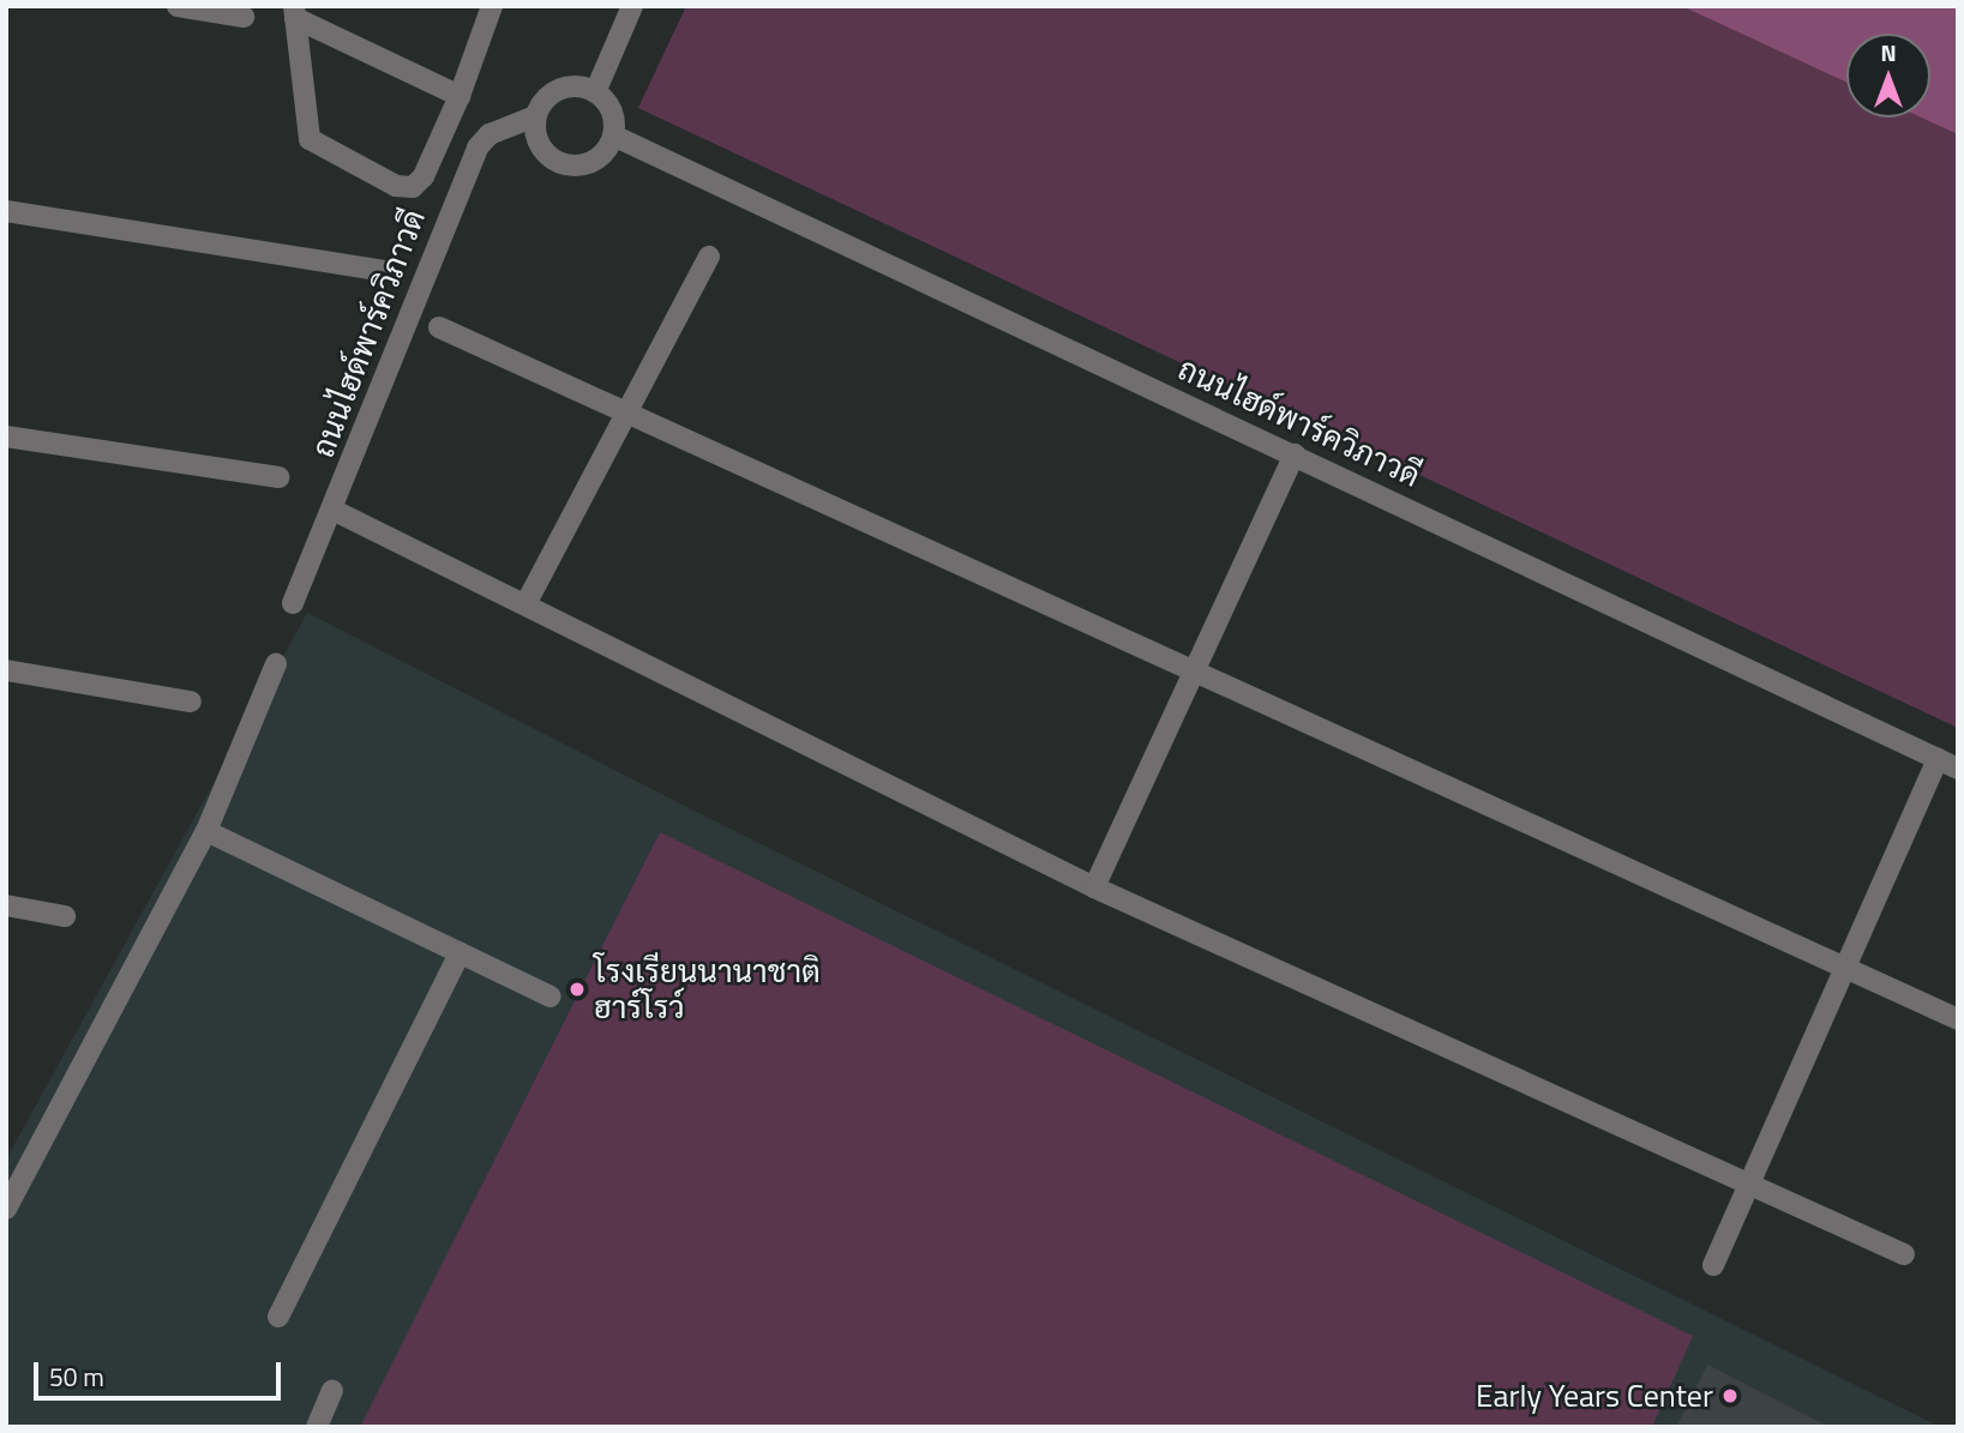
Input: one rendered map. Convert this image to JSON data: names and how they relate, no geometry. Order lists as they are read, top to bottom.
{
  "streets": {
    "street": ["ถนนไฮด์พาร์ควิภาวดี"]
  },
  "places": ["โรงเรียนนานาชาติ ฮาร์โรว์", "Early Years Center"],
  "scale_bar": "50 m",
  "north": "top"
}
